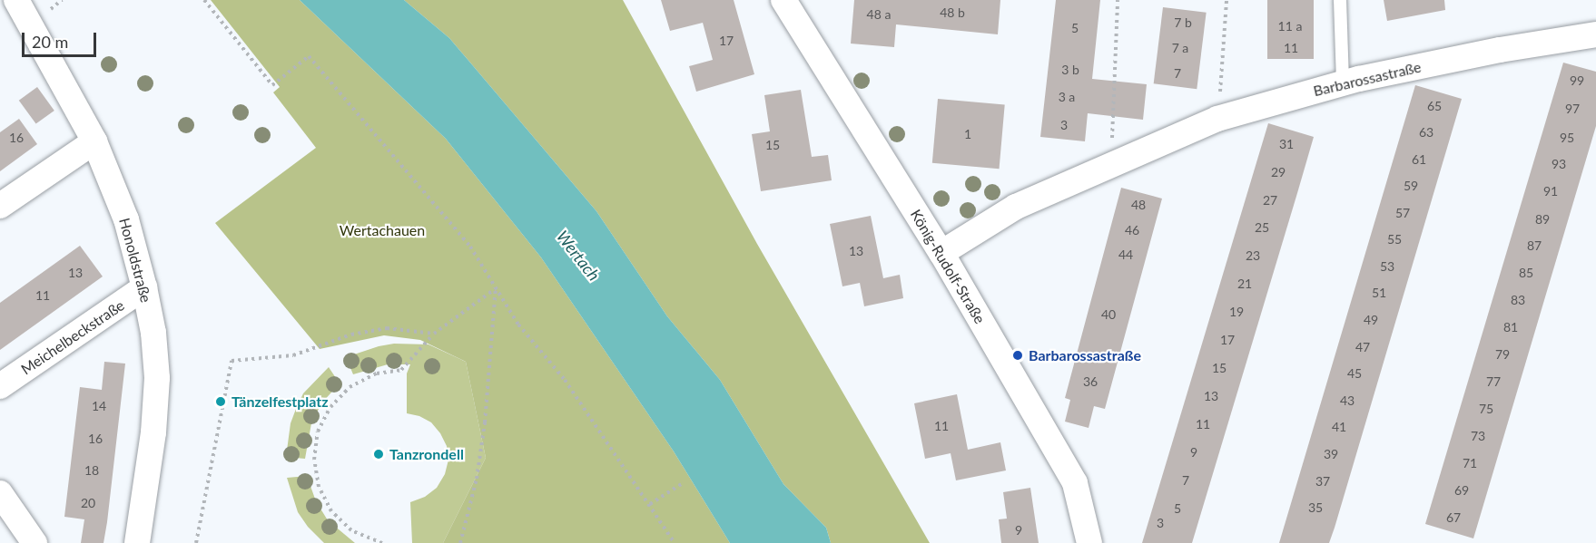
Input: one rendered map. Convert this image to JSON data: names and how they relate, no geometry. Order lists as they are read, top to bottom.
{
  "streets": {
    "street": [
      "Barbarossastraße",
      "Honoldstraße",
      "König-Rudolf-Straße",
      "Meichelbeckstraße"
    ]
  },
  "crossings": [
    ["Barbarossastraße", "König-Rudolf-Straße"],
    ["Honoldstraße", "Meichelbeckstraße"]
  ],
  "water": ["Wertach"],
  "parks": ["Wertachauen"],
  "places": ["Barbarossastraße", "Tänzelfestplatz", "Tanzrondell"],
  "house_numbers": [
    "48 b",
    "48 a",
    "7 b",
    "11 a",
    "5",
    "17",
    "7 a",
    "11",
    "3 b",
    "7",
    "99",
    "3 a",
    "65",
    "97",
    "3",
    "63",
    "1",
    "16",
    "95",
    "31",
    "15",
    "61",
    "93",
    "29",
    "59",
    "91",
    "27",
    "48",
    "57",
    "89",
    "25",
    "46",
    "55",
    "87",
    "13",
    "44",
    "23",
    "53",
    "13",
    "85",
    "21",
    "51",
    "11",
    "83",
    "19",
    "40",
    "49",
    "81",
    "17",
    "47",
    "79",
    "15",
    "45",
    "36",
    "77",
    "13",
    "43",
    "14",
    "75",
    "11",
    "11",
    "41",
    "73",
    "16",
    "9",
    "39",
    "71",
    "18",
    "7",
    "37",
    "69",
    "20",
    "35",
    "5",
    "67",
    "3",
    "9"
  ],
  "scale_bar": "20 m"
}
